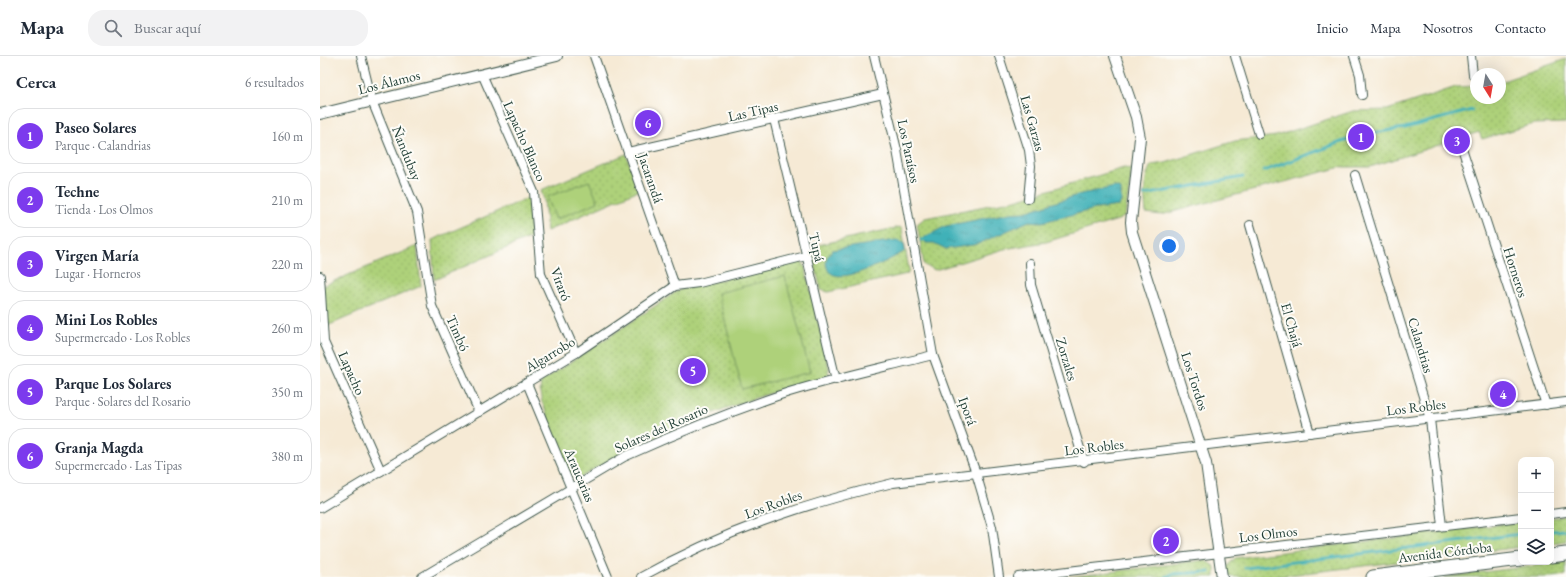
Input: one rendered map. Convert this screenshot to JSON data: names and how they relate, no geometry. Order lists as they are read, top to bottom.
{
  "streets": {
    "main road": ["Avenida Córdoba"],
    "street": [
      "Los Álamos",
      "Las Tipas",
      "Las Garzas",
      "Lapacho Blanco",
      "Los Paraísos",
      "Ñandubay",
      "Jacarandá",
      "Tupá",
      "Horneros",
      "Viraró",
      "El Chajá",
      "Timbó",
      "Calandrias",
      "Algarrobo",
      "Zorzales",
      "Lapacho",
      "Los Tordos",
      "Los Robles",
      "Iporá",
      "Solares del Rosario",
      "Araucarias",
      "Los Olmos"
    ]
  },
  "crossings": [
    ["Los Álamos", "Lapacho Blanco"],
    ["Los Álamos", "Ñandubay"],
    ["Las Tipas", "Los Paraísos"],
    ["Las Tipas", "Jacarandá"],
    ["Las Tipas", "Tupá"],
    ["Lapacho Blanco", "Viraró"],
    ["Los Paraísos", "Iporá"],
    ["Ñandubay", "Timbó"],
    ["Jacarandá", "Algarrobo"],
    ["Tupá", "Algarrobo"],
    ["Tupá", "Solares del Rosario"],
    ["Horneros", "Los Robles"],
    ["Viraró", "Algarrobo"],
    ["El Chajá", "Los Robles"],
    ["Timbó", "Algarrobo"],
    ["Calandrias", "Los Robles"],
    ["Calandrias", "Los Olmos"],
    ["Algarrobo", "Lapacho"],
    ["Algarrobo", "Araucarias"],
    ["Zorzales", "Los Robles"],
    ["Los Tordos", "Los Robles"],
    ["Los Tordos", "Los Olmos"],
    ["Los Robles", "Iporá"],
    ["Iporá", "Solares del Rosario"],
    ["Solares del Rosario", "Araucarias"]
  ],
  "north": "bottom",
  "page": {
    "header": "Mapa",
    "search": "Buscar aquí",
    "nav": [
      "Inicio",
      "Mapa",
      "Nosotros",
      "Contacto"
    ],
    "heading": ["Cerca", "6 resultados"],
    "list": [
      {
        "mark": "1",
        "name": "Paseo Solares",
        "note": "Parque · Calandrias",
        "value": "160 m"
      },
      {
        "mark": "2",
        "name": "Techne",
        "note": "Tienda · Los Olmos",
        "value": "210 m"
      },
      {
        "mark": "3",
        "name": "Virgen María",
        "note": "Lugar · Horneros",
        "value": "220 m"
      },
      {
        "mark": "4",
        "name": "Mini Los Robles",
        "note": "Supermercado · Los Robles",
        "value": "260 m"
      },
      {
        "mark": "5",
        "name": "Parque Los Solares",
        "note": "Parque · Solares del Rosario",
        "value": "350 m"
      },
      {
        "mark": "6",
        "name": "Granja Magda",
        "note": "Supermercado · Las Tipas",
        "value": "380 m"
      }
    ],
    "pins": [
      "6",
      "1",
      "3",
      "5",
      "4",
      "2"
    ],
    "map_buttons": ["+", "−"]
  }
}
